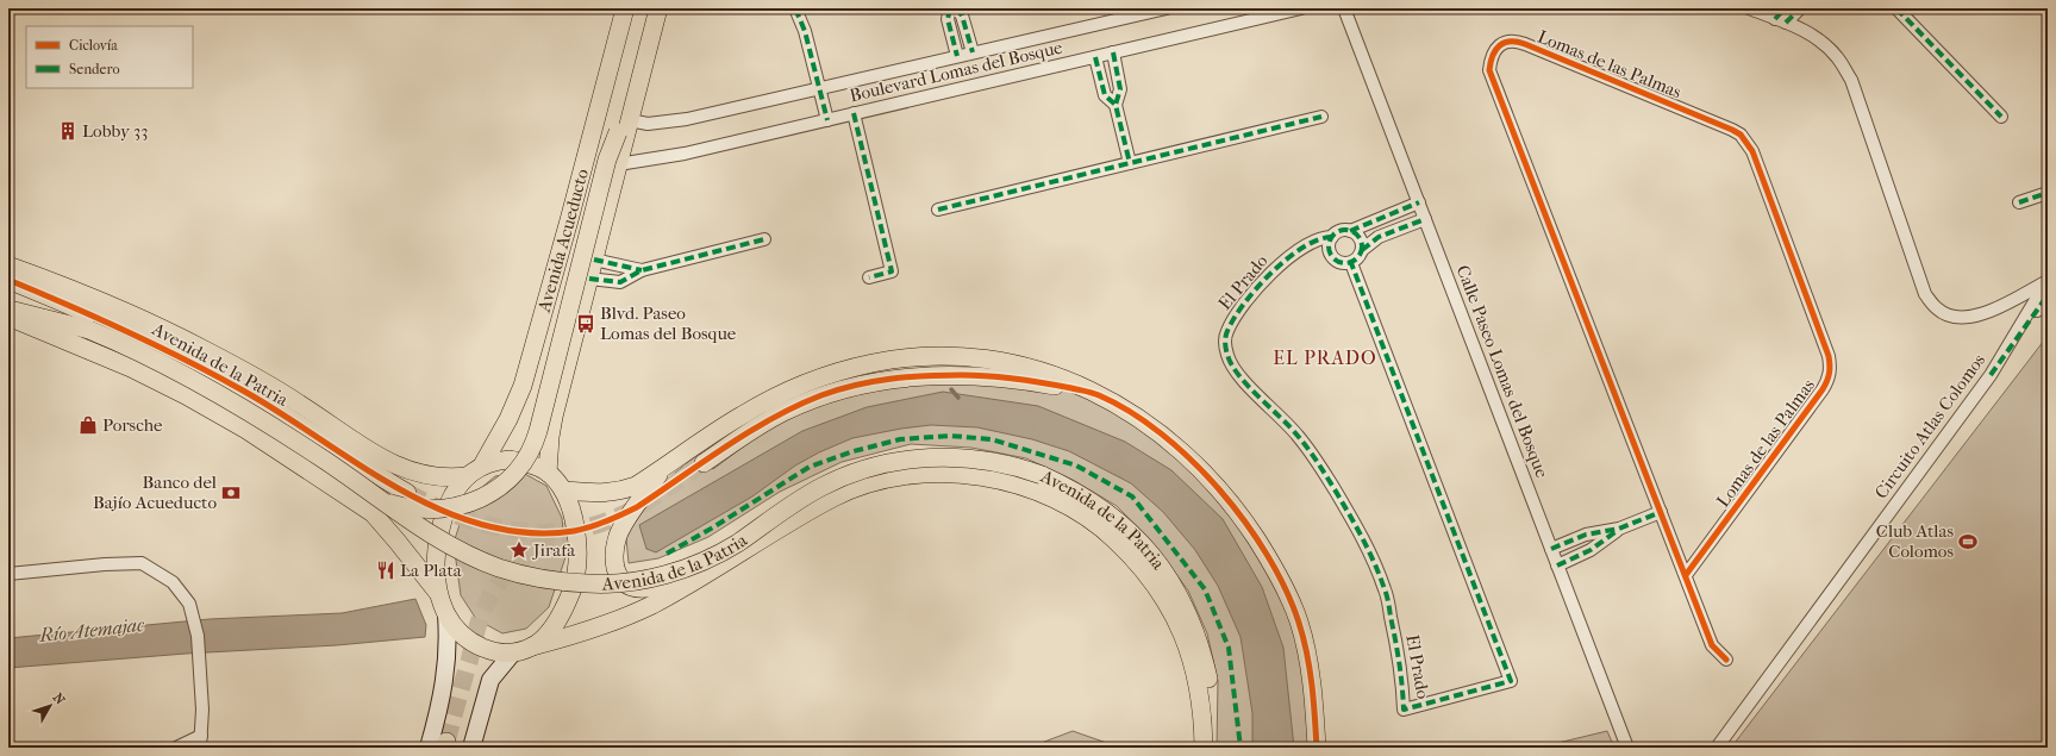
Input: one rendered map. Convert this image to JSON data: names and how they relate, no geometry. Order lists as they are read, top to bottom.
{
  "streets": {
    "main road": ["Avenida Acueducto", "Avenida de la Patria"],
    "street": [
      "Lomas de las Palmas",
      "Boulevard Lomas del Bosque",
      "El Prado",
      "Calle Paseo Lomas del Bosque",
      "Circuito Atlas Colomos"
    ]
  },
  "crossings": [
    ["Boulevard Lomas del Bosque", "Avenida Acueducto"],
    ["Avenida Acueducto", "Avenida de la Patria"]
  ],
  "districts": ["EL PRADO"],
  "water": ["Río Atemajac"],
  "places": {
    "building": ["Lobby 33"],
    "bus stop": ["Blvd. Paseo Lomas del Bosque"],
    "shop": ["Porsche"],
    "bank": ["Banco del Bajío Acueducto"],
    "sports": ["Club Atlas Colomos"],
    "place": ["Jirafa"],
    "restaurant": ["La Plata"]
  },
  "legend": ["Ciclovía", "Sendero"],
  "north": "top right"
}
